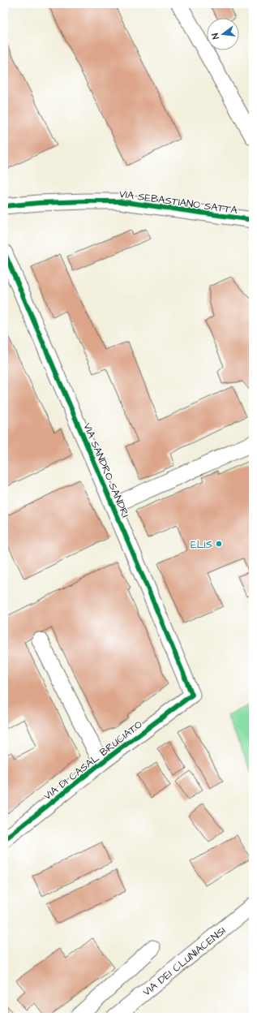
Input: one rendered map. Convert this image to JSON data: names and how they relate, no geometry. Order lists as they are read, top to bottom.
{
  "streets": {
    "street": [
      "VIA SEBASTIANO SATTA",
      "VIA SANDRO SANDRI",
      "VIA DI CASAL BRUCIATO",
      "VIA DEI CLUNIACENSI"
    ]
  },
  "crossings": [
    ["VIA SANDRO SANDRI", "VIA DI CASAL BRUCIATO"]
  ],
  "places": ["ELIS"],
  "north": "left"
}
